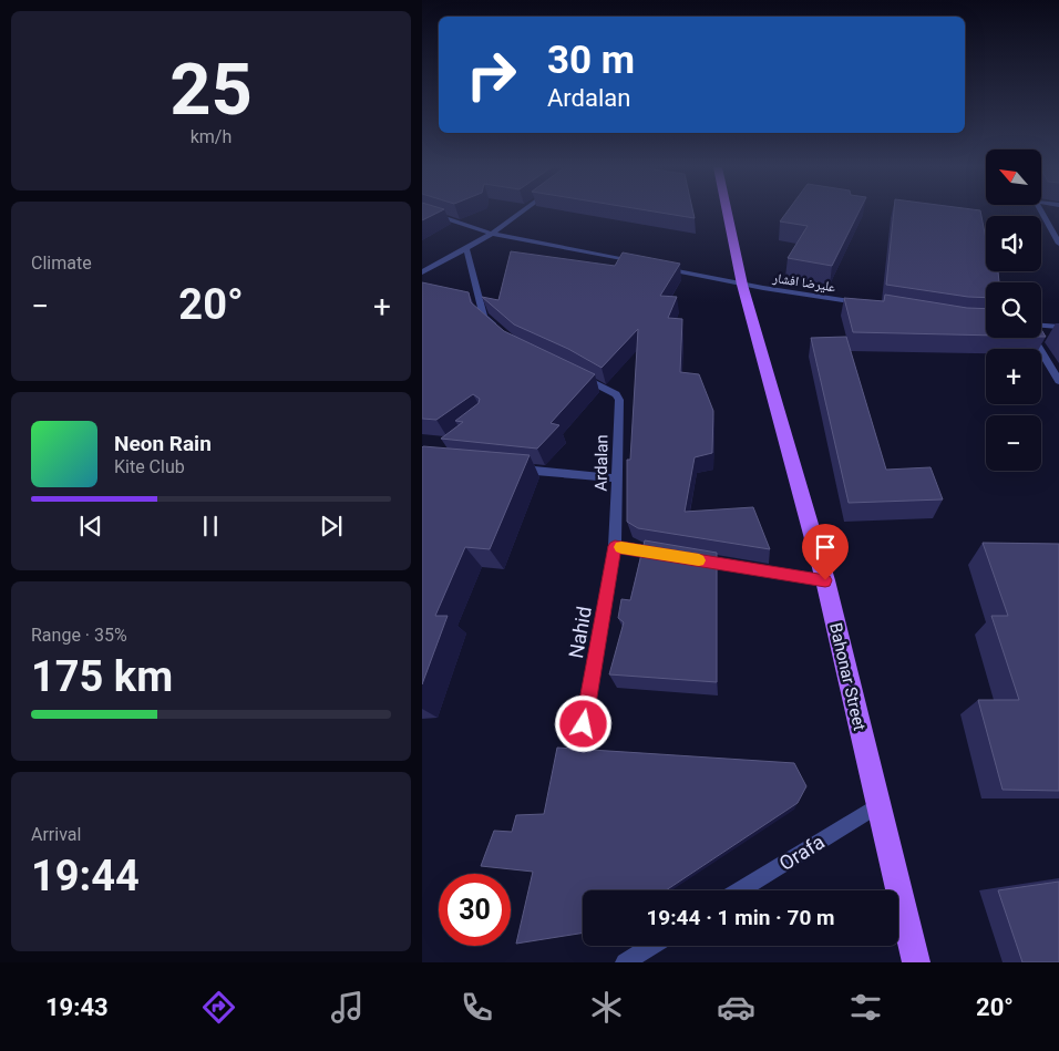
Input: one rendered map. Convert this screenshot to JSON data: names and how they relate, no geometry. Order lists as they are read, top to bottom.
{
  "streets": {
    "main road": ["Bahonar Street"],
    "street": [
      "علیرضا افشار",
      "Ardalan",
      "Nahid",
      "Orafa"
    ]
  },
  "crossings": [
    ["علیرضا افشار", "Bahonar Street"],
    ["Ardalan", "Nahid"],
    ["Bahonar Street", "Orafa"]
  ],
  "north": "top left",
  "page": {
    "tile": [
      ["25", "km/h"],
      "Climate",
      ["Range · 35%", "175 km"],
      ["Arrival", "19:44"]
    ],
    "turn": ["30 m", "Ardalan"],
    "map_buttons": ["+", "−"],
    "heat": ["−", "20°", "+"],
    "song": ["Neon Rain", "Kite Club"],
    "limit": "30",
    "trip": "19:44 · 1 min · 70 m",
    "tabs": ["19:43", "20°"]
  }
}
